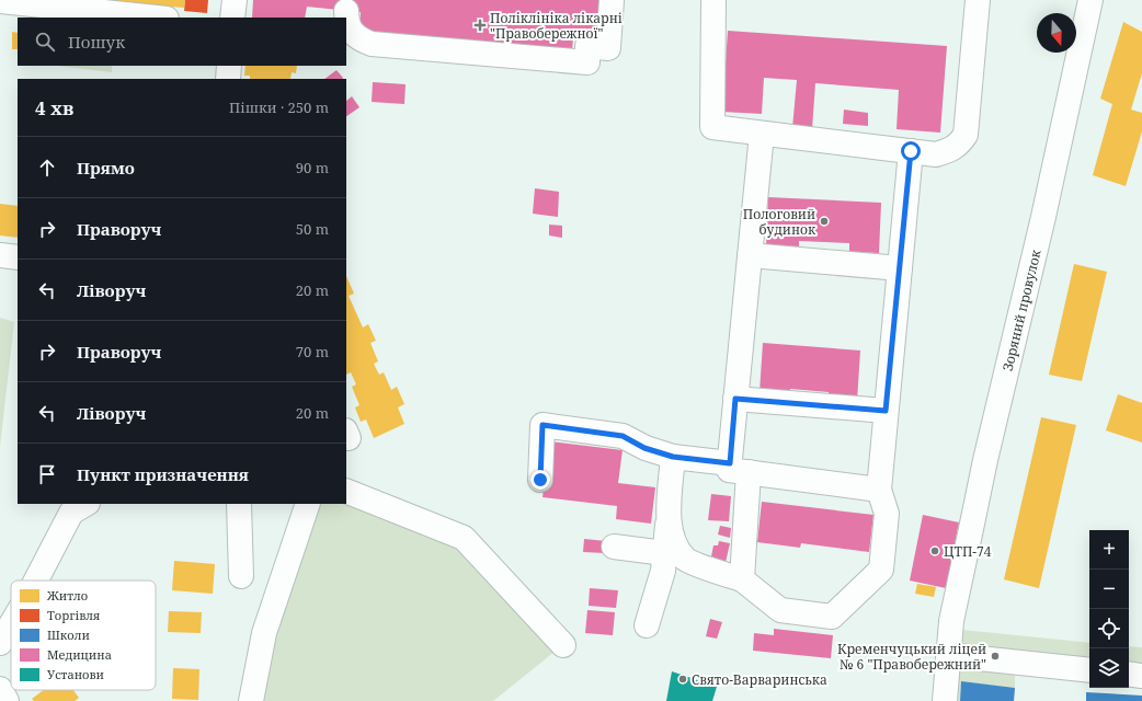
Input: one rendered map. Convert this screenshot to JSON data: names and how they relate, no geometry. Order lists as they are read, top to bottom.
{
  "streets": {
    "street": ["Зоряний провулок"]
  },
  "places": {
    "health": ["Поліклініка лікарні \"Правобережної\""],
    "other": [
      "Пологовий будинок",
      "ЦТП-74",
      "Кременчуцький ліцей № 6 \"Правобережний\"",
      "Свято-Варваринська"
    ]
  },
  "legend": [
    "Житло",
    "Торгівля",
    "Школи",
    "Медицина",
    "Установи"
  ],
  "north": "bottom",
  "page": {
    "search": "Пошук",
    "heading": ["4 хв", "Пішки · 250 m"],
    "list": [
      ["Прямо", "90 m"],
      ["Праворуч", "50 m"],
      ["Ліворуч", "20 m"],
      ["Праворуч", "70 m"],
      ["Ліворуч", "20 m"],
      "Пункт призначення"
    ],
    "map_buttons": ["+", "−"]
  }
}
